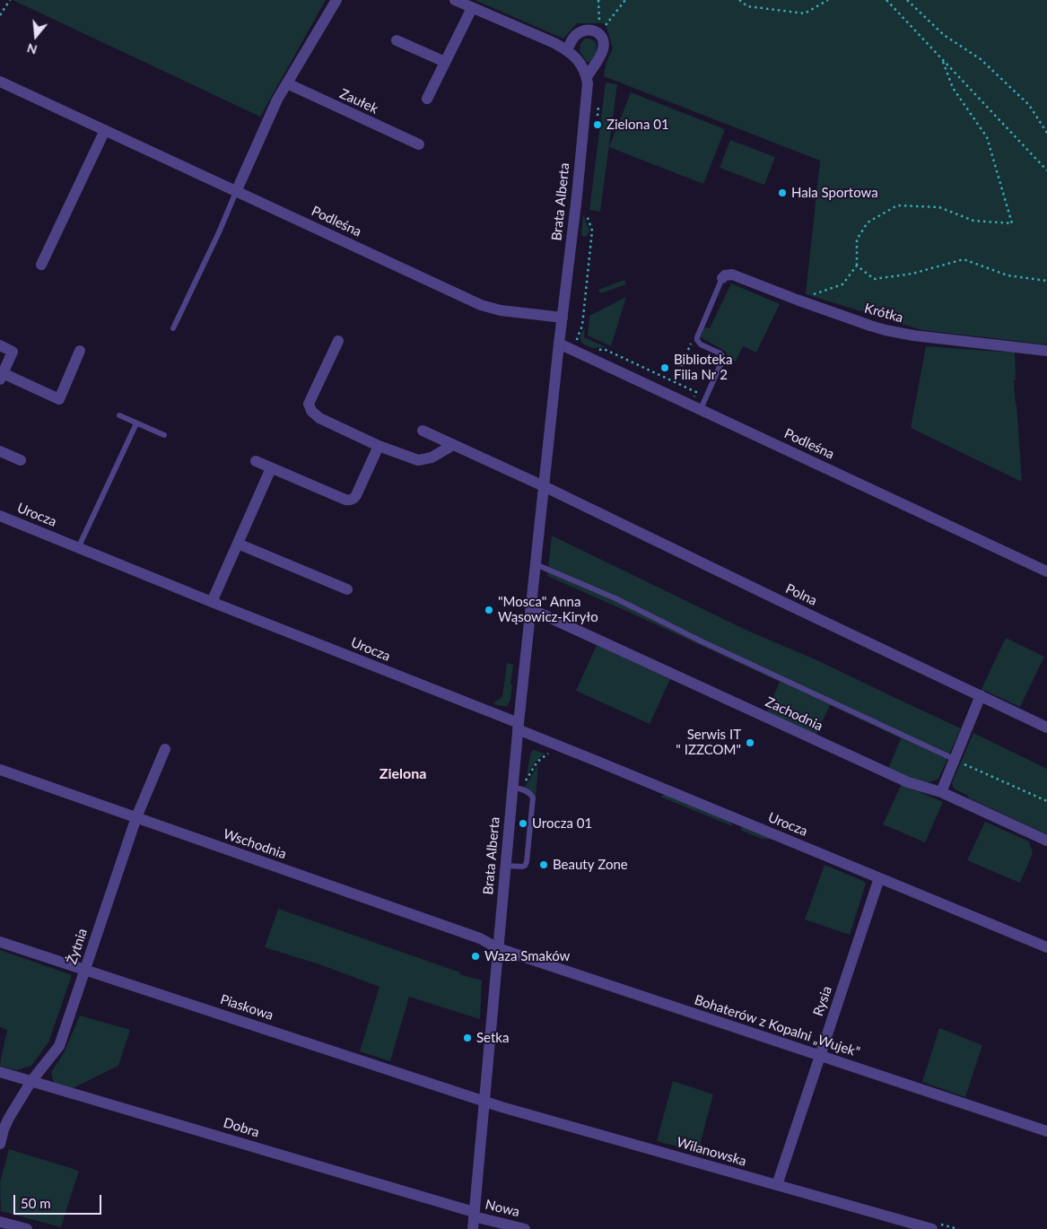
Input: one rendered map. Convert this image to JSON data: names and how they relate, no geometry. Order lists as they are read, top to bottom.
{
  "streets": {
    "street": [
      "Zaułek",
      "Brata Alberta",
      "Podleśna",
      "Krótka",
      "Urocza",
      "Polna",
      "Zachodnia",
      "Wschodnia",
      "Żytnia",
      "Rysia",
      "Piaskowa",
      "Bohaterów z Kopalni „Wujek”",
      "Dobra",
      "Wilanowska",
      "Nowa"
    ]
  },
  "crossings": [
    ["Brata Alberta", "Podleśna"],
    ["Brata Alberta", "Urocza"],
    ["Brata Alberta", "Polna"],
    ["Brata Alberta", "Zachodnia"],
    ["Brata Alberta", "Wschodnia"],
    ["Brata Alberta", "Piaskowa"],
    ["Brata Alberta", "Bohaterów z Kopalni „Wujek”"],
    ["Brata Alberta", "Dobra"],
    ["Brata Alberta", "Wilanowska"],
    ["Brata Alberta", "Nowa"],
    ["Urocza", "Rysia"],
    ["Wschodnia", "Żytnia"],
    ["Wschodnia", "Bohaterów z Kopalni „Wujek”"],
    ["Żytnia", "Piaskowa"],
    ["Żytnia", "Dobra"],
    ["Rysia", "Bohaterów z Kopalni „Wujek”"],
    ["Rysia", "Wilanowska"],
    ["Piaskowa", "Wilanowska"],
    ["Dobra", "Nowa"]
  ],
  "districts": ["Zielona"],
  "places": [
    "Zielona 01",
    "Hala Sportowa",
    "Biblioteka Filia Nr 2",
    "\"Mosca\" Anna Wąsowicz-Kiryło",
    "Serwis IT \" IZZCOM\"",
    "Urocza 01",
    "Beauty Zone",
    "Waza Smaków",
    "Setka"
  ],
  "scale_bar": "50 m",
  "north": "bottom"
}
